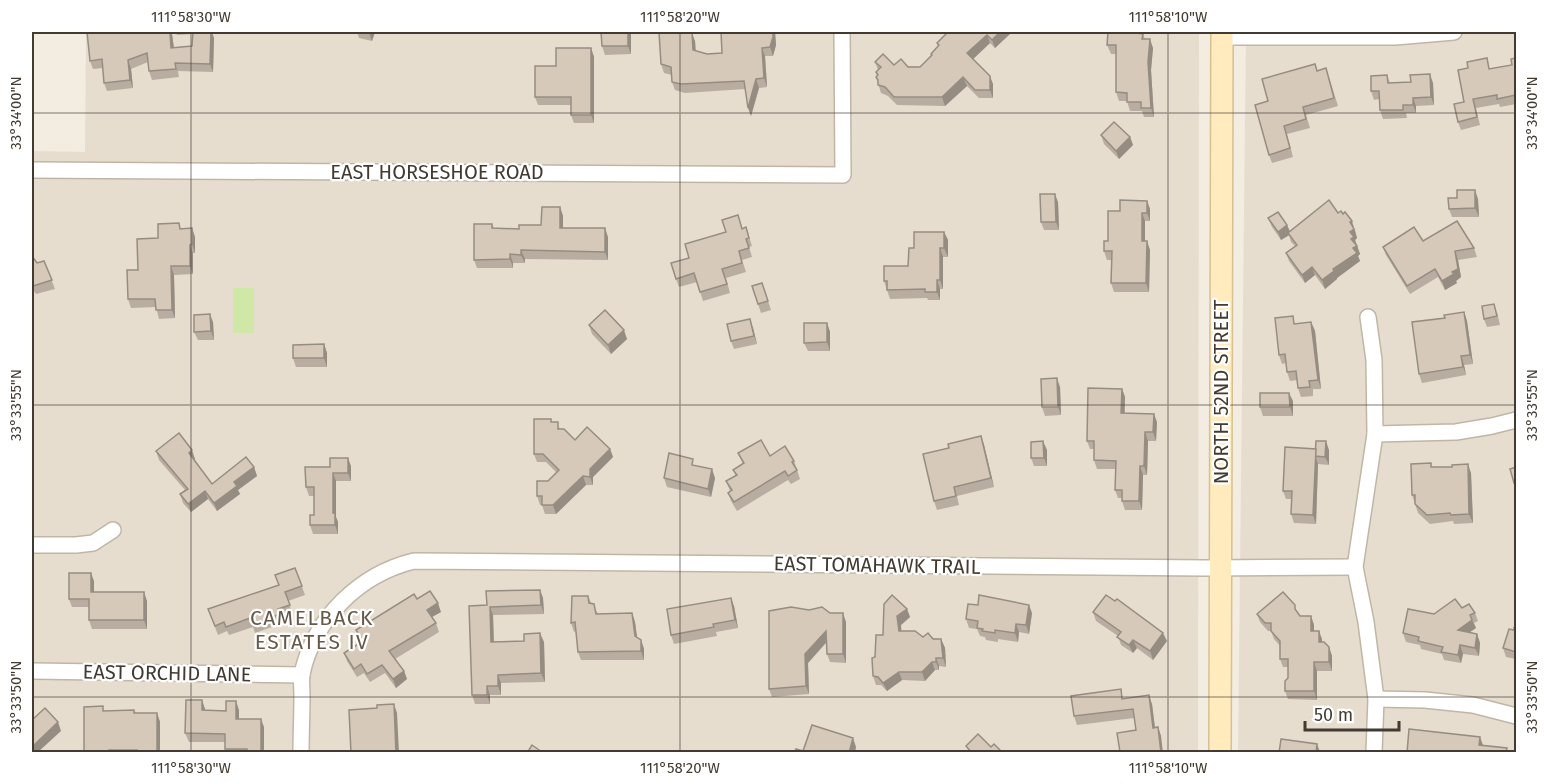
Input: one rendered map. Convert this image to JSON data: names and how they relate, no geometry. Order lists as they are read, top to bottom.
{
  "streets": {
    "street": [
      "EAST HORSESHOE ROAD",
      "NORTH 52ND STREET",
      "EAST TOMAHAWK TRAIL",
      "EAST ORCHID LANE"
    ]
  },
  "crossings": [
    ["NORTH 52ND STREET", "EAST TOMAHAWK TRAIL"],
    ["EAST TOMAHAWK TRAIL", "EAST ORCHID LANE"]
  ],
  "districts": ["CAMELBACK ESTATES IV"],
  "scale_bar": "50 m",
  "coordinates": [
    "111°58'30\"W",
    "111°58'20\"W",
    "111°58'10\"W",
    "33°34'00\"N",
    "33°33'55\"N",
    "33°33'50\"N"
  ]
}
